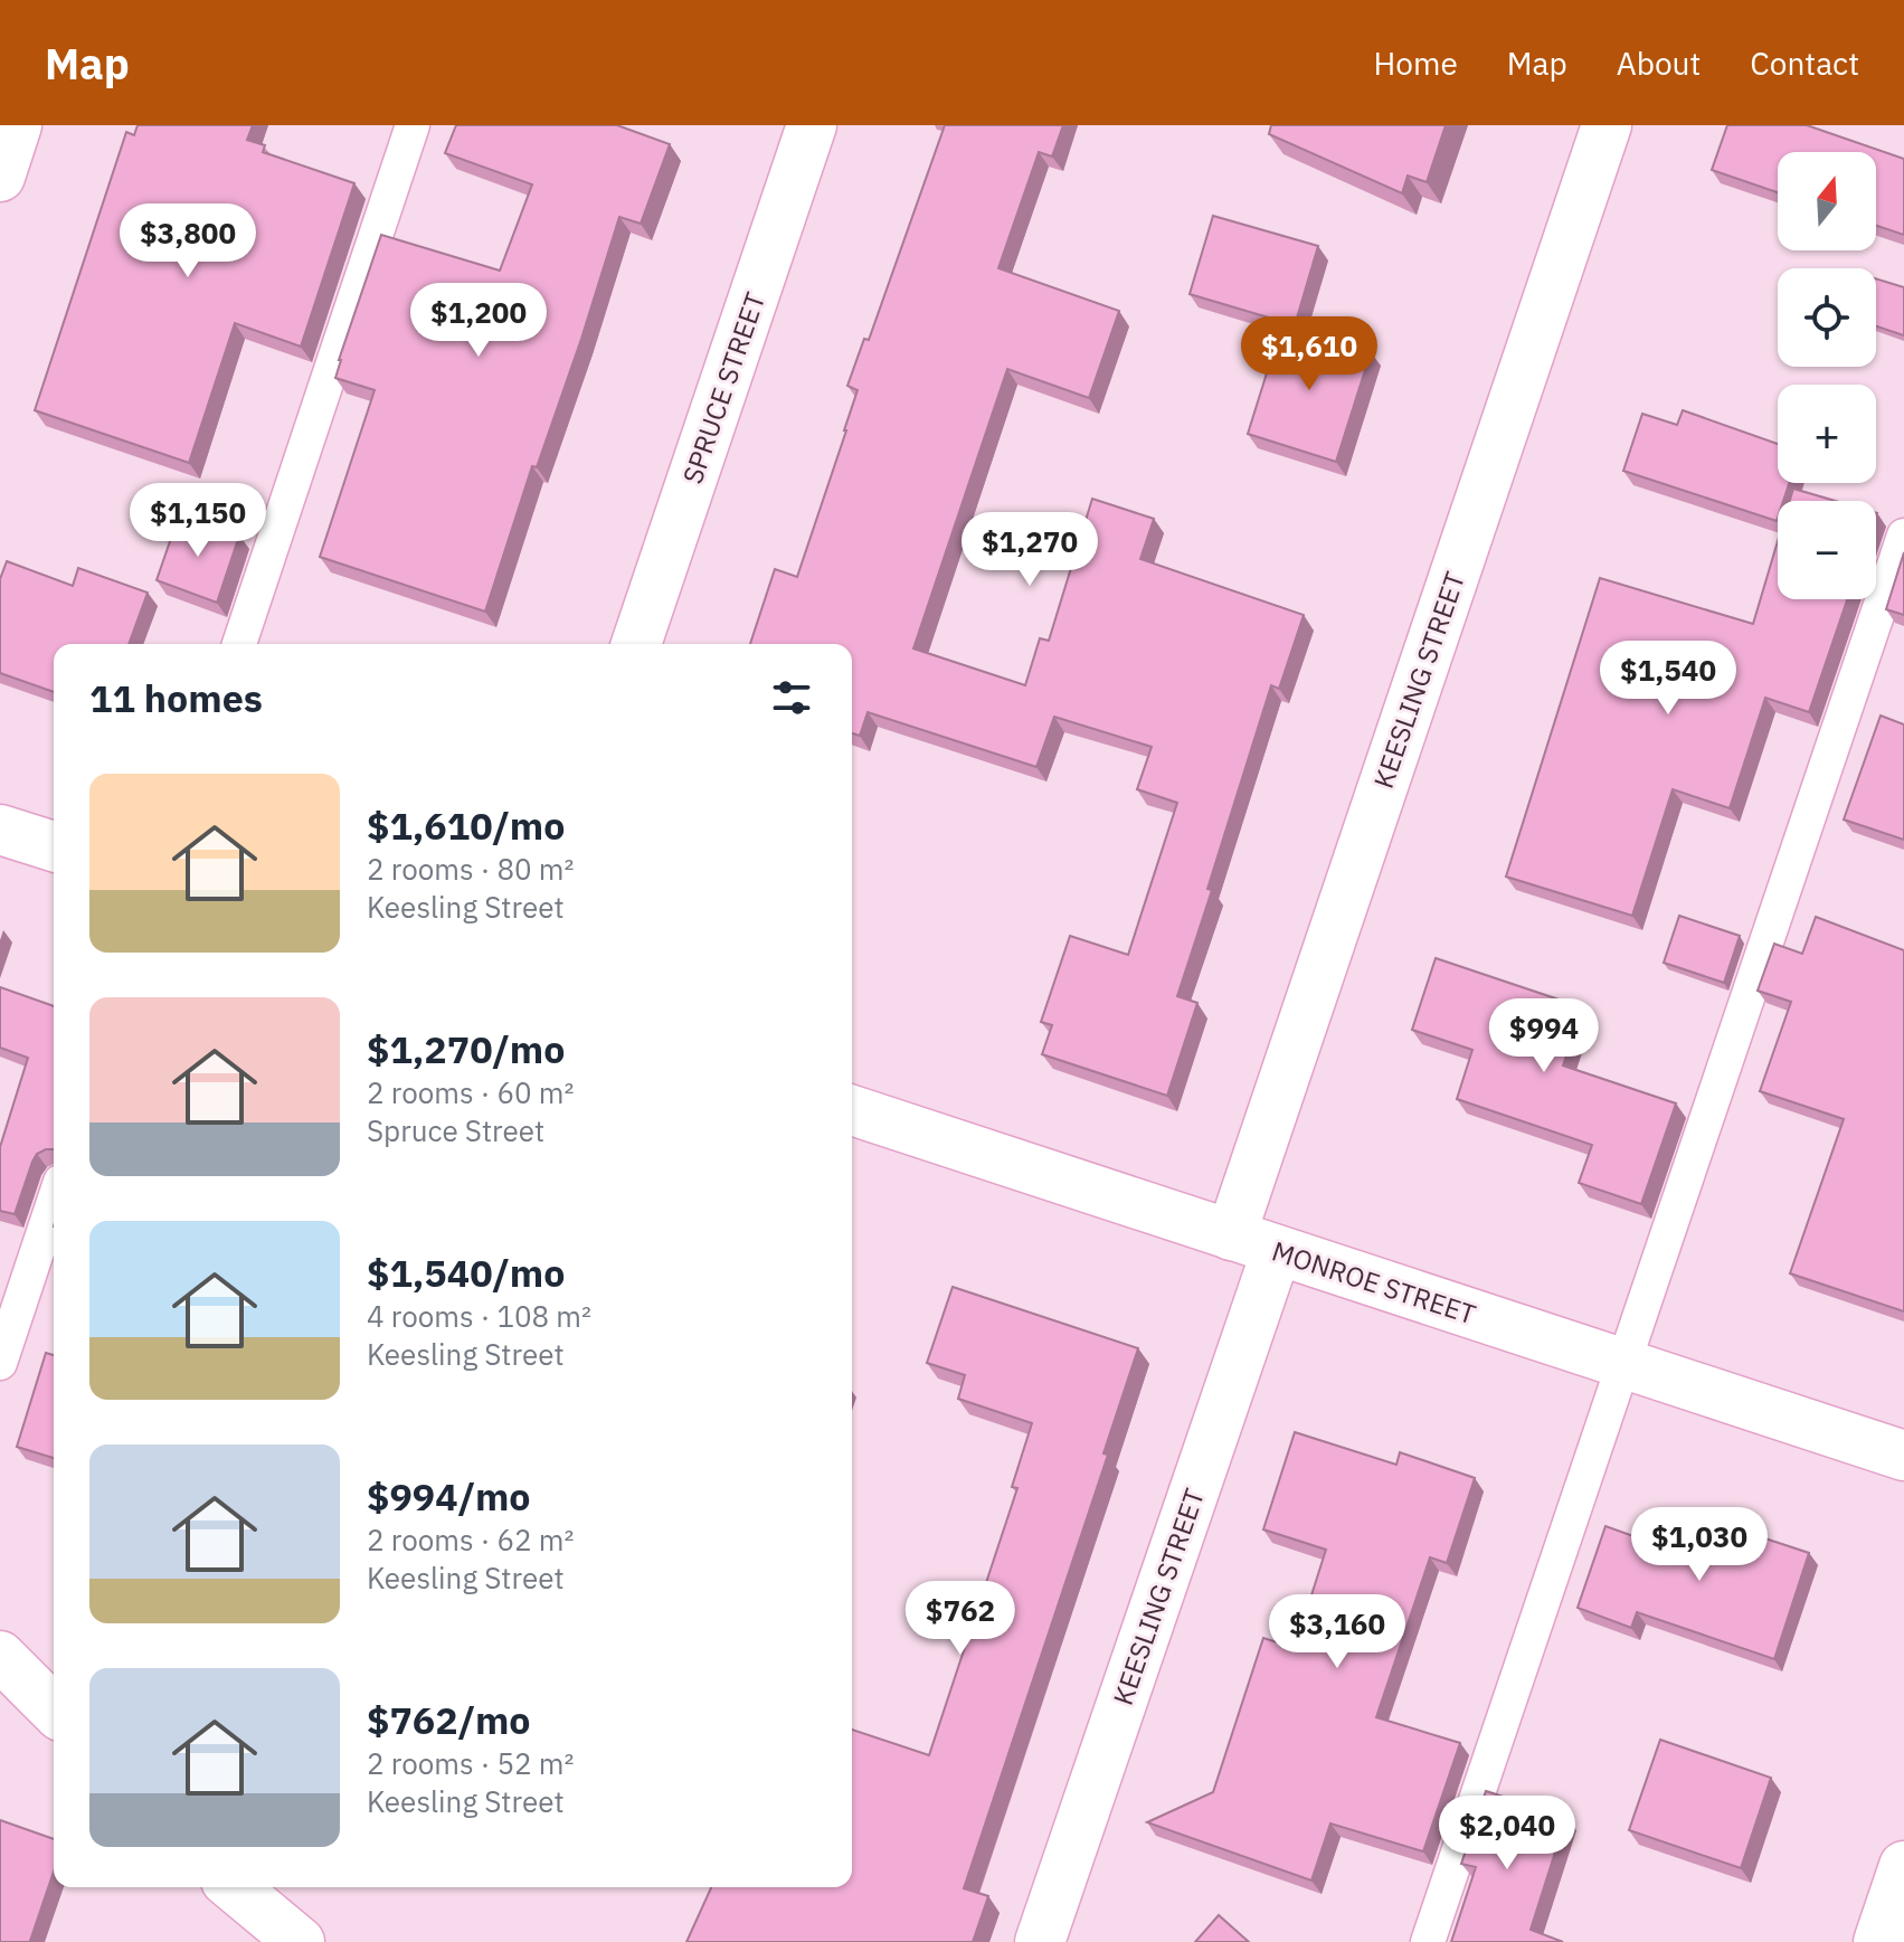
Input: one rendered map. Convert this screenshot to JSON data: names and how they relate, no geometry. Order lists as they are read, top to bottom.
{
  "streets": {
    "street": ["SPRUCE STREET", "KEESLING STREET", "MONROE STREET"]
  },
  "crossings": [
    ["KEESLING STREET", "MONROE STREET"]
  ],
  "north": "top",
  "page": {
    "header": "Map",
    "nav": [
      "Home",
      "Map",
      "About",
      "Contact"
    ],
    "map_buttons": ["+", "−"],
    "price": [
      "$3,800",
      "$1,200",
      "$1,610",
      "$1,150",
      "$1,270",
      "$1,540",
      "$994",
      "$1,030",
      "$762",
      "$3,160",
      "$2,040"
    ],
    "heading": "11 homes",
    "list": [
      {
        "name": "$1,610/mo",
        "note": "2 rooms · 80 m² · Keesling Street"
      },
      {
        "name": "$1,270/mo",
        "note": "2 rooms · 60 m² · Spruce Street"
      },
      {
        "name": "$1,540/mo",
        "note": "4 rooms · 108 m² · Keesling Street"
      },
      {
        "name": "$994/mo",
        "note": "2 rooms · 62 m² · Keesling Street"
      },
      {
        "name": "$762/mo",
        "note": "2 rooms · 52 m² · Keesling Street"
      }
    ]
  }
}
